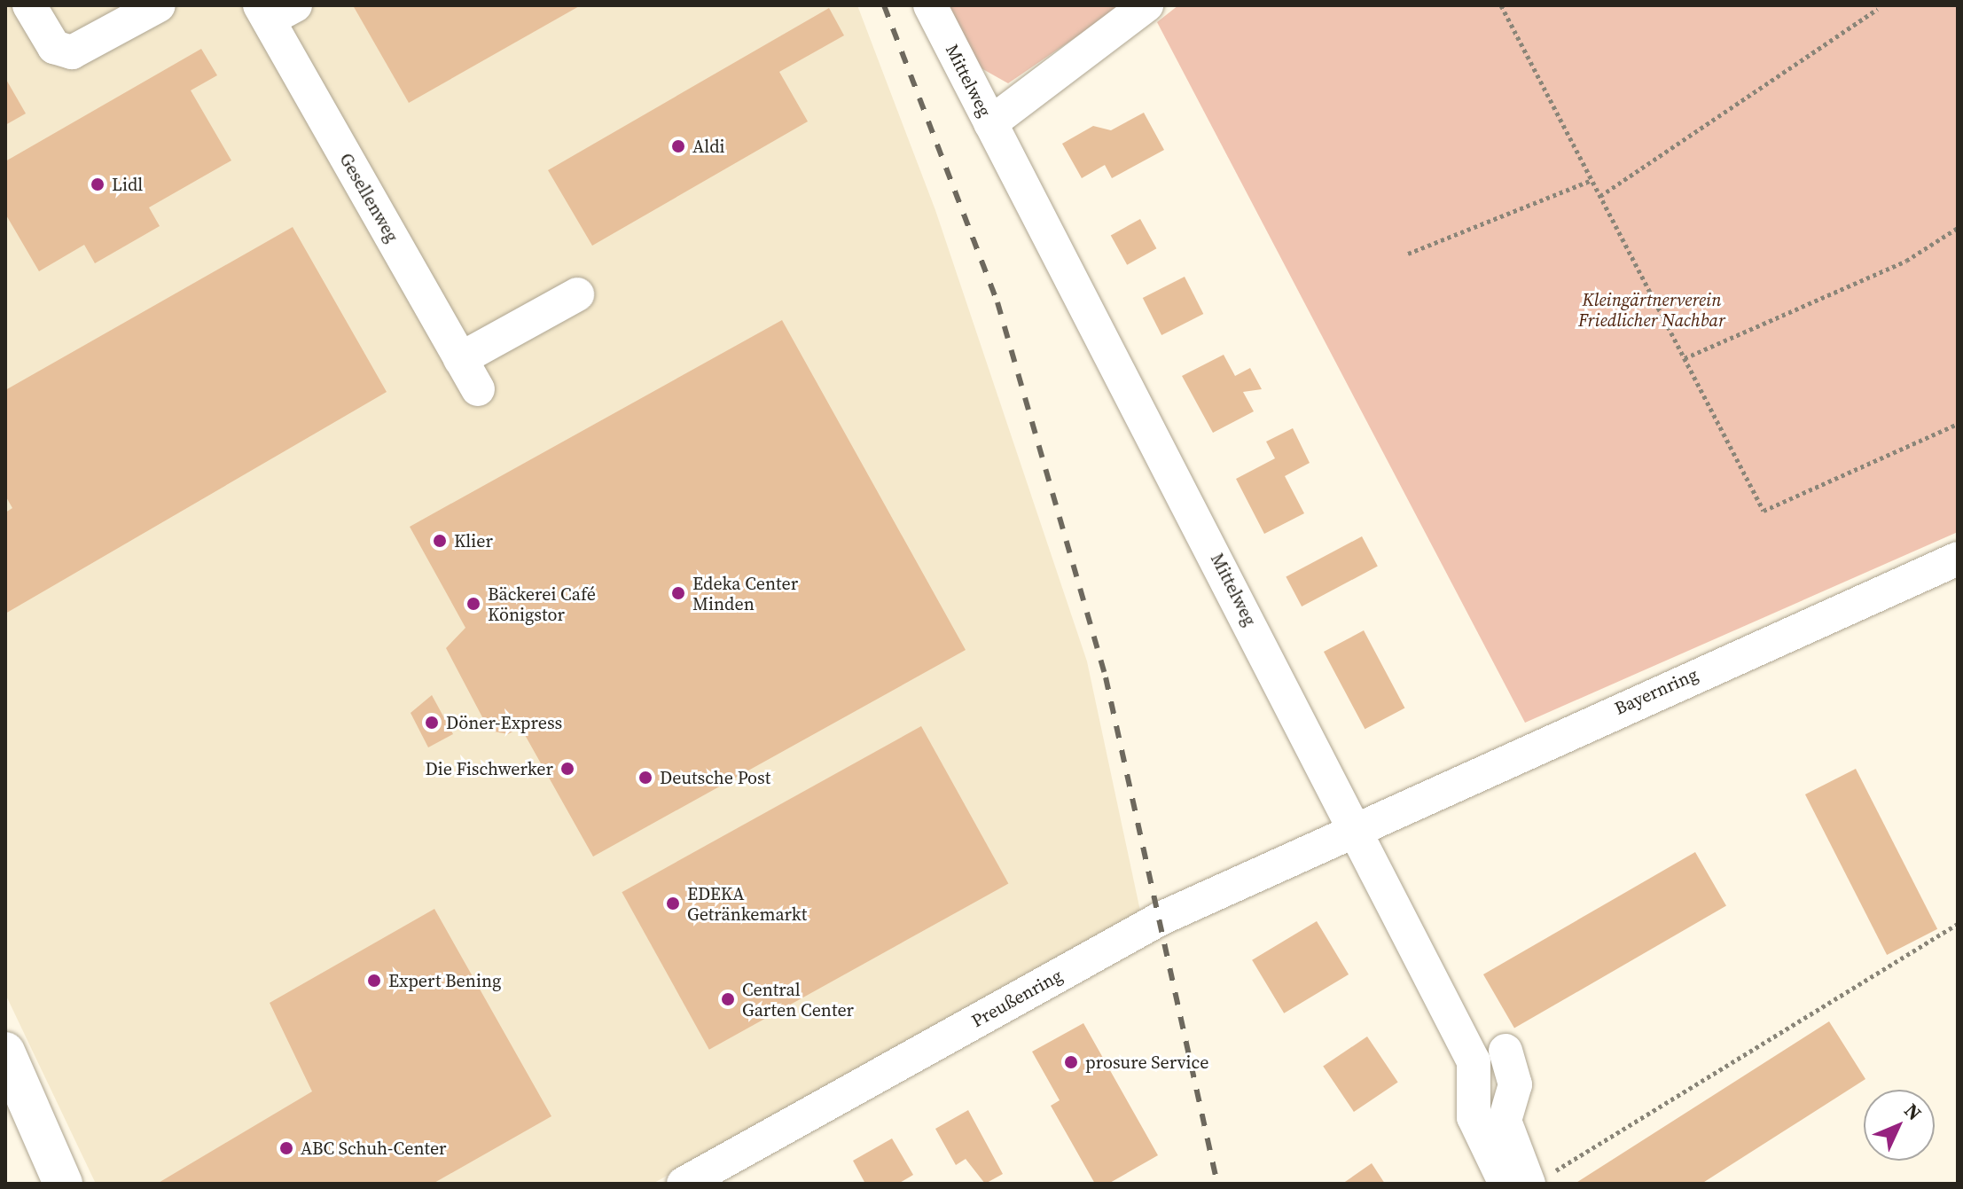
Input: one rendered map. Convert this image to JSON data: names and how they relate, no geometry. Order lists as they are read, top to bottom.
{
  "streets": {
    "street": [
      "Mittelweg",
      "Gesellenweg",
      "Bayernring",
      "Preußenring"
    ]
  },
  "crossings": [
    ["Mittelweg", "Bayernring"],
    ["Mittelweg", "Preußenring"],
    ["Bayernring", "Preußenring"]
  ],
  "parks": ["Kleingärtnerverein Friedlicher Nachbar"],
  "places": [
    "Aldi",
    "Lidl",
    "Klier",
    "Edeka Center Minden",
    "Bäckerei Café Königstor",
    "Döner-Express",
    "Die Fischwerker",
    "Deutsche Post",
    "EDEKA Getränkemarkt",
    "Expert Bening",
    "Central Garten Center",
    "prosure Service",
    "ABC Schuh-Center"
  ],
  "north": "top right"
}
